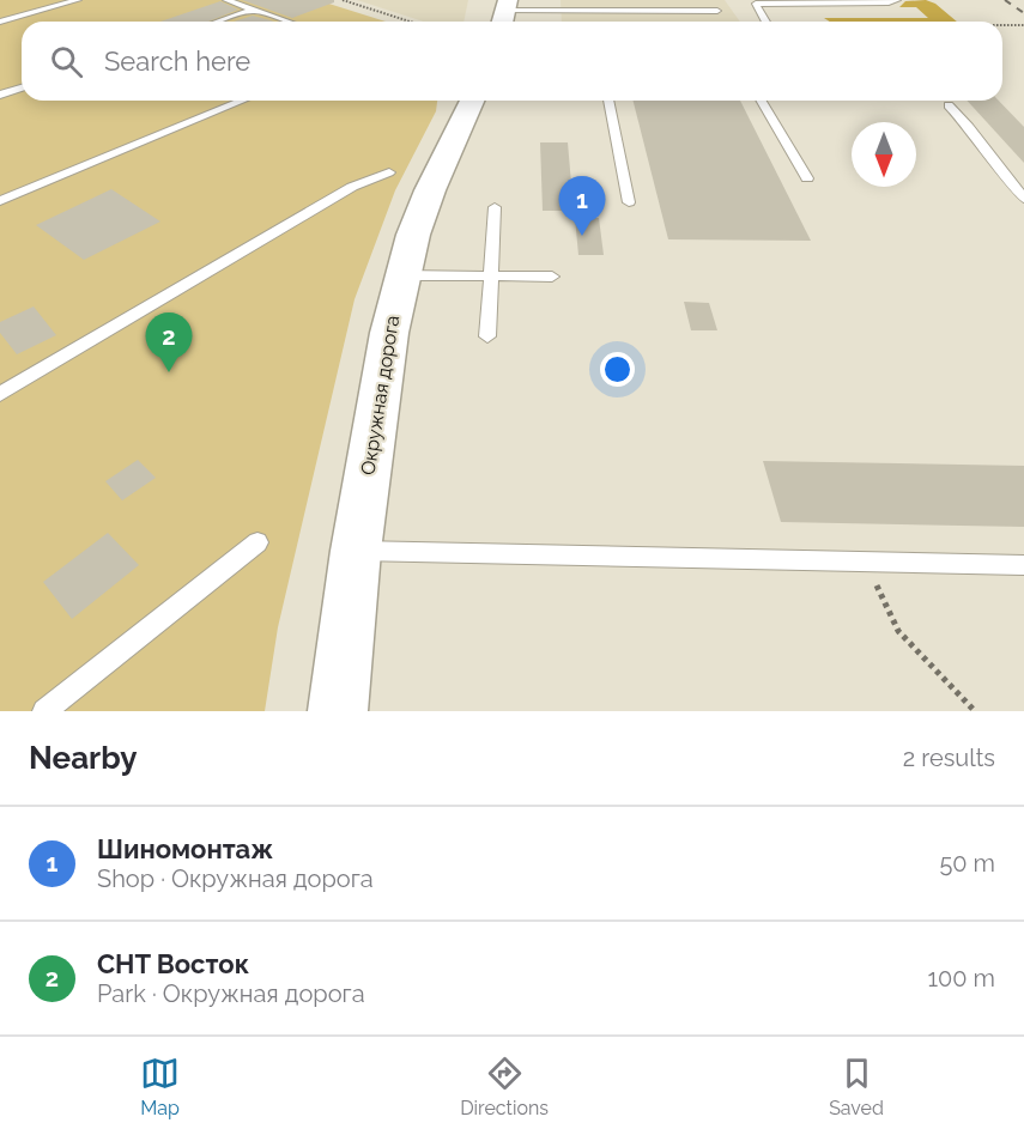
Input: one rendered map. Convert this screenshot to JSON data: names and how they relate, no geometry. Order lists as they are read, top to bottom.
{
  "streets": {
    "main road": ["Окружная дорога"]
  },
  "north": "bottom",
  "page": {
    "search": "Search here",
    "pins": ["1", "2"],
    "heading": ["Nearby", "2 results"],
    "list": [
      {
        "mark": "1",
        "name": "Шиномонтаж",
        "note": "Shop · Окружная дорога",
        "value": "50 m"
      },
      {
        "mark": "2",
        "name": "СНТ Восток",
        "note": "Park · Окружная дорога",
        "value": "100 m"
      }
    ],
    "nav": ["Map", "Directions", "Saved"]
  }
}
